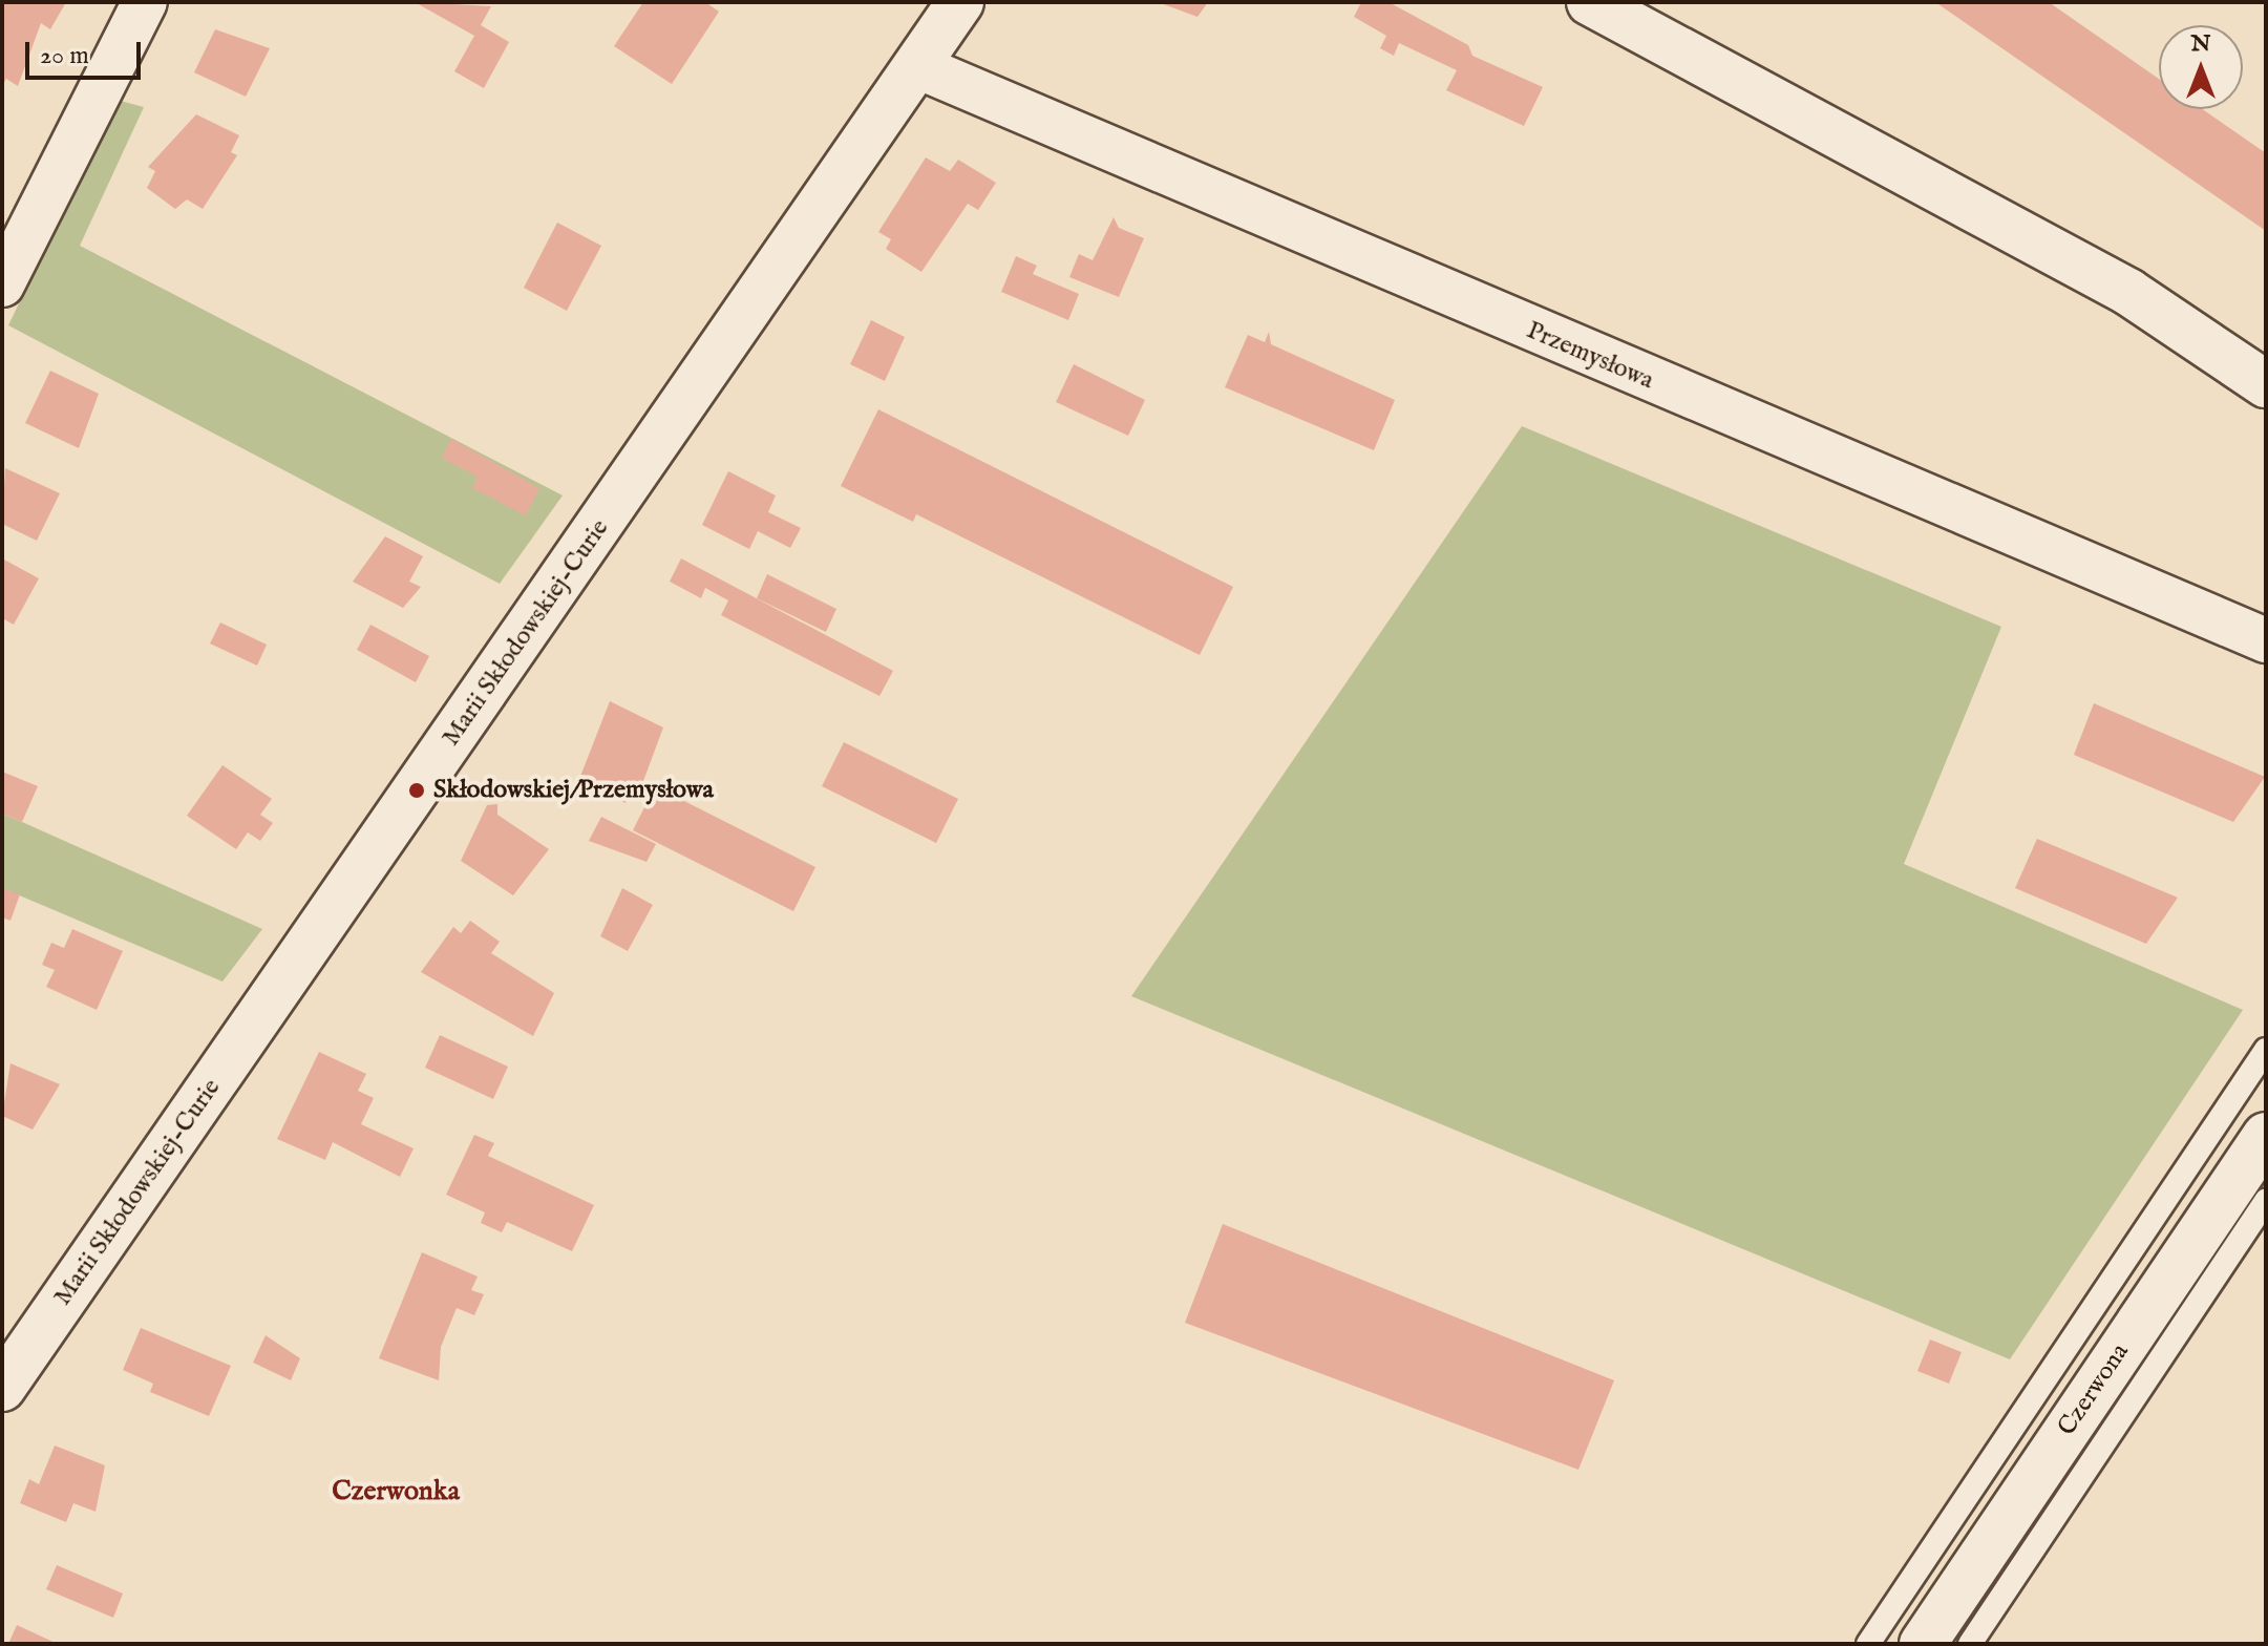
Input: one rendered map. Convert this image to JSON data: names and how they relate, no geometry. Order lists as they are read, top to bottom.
{
  "streets": {
    "street": ["Przemysłowa", "Marii Skłodowskiej-Curie", "Czerwona"]
  },
  "crossings": [
    ["Przemysłowa", "Marii Skłodowskiej-Curie"]
  ],
  "districts": ["Czerwonka"],
  "places": ["Skłodowskiej/Przemysłowa"],
  "scale_bar": "20 m",
  "north": "top"
}
